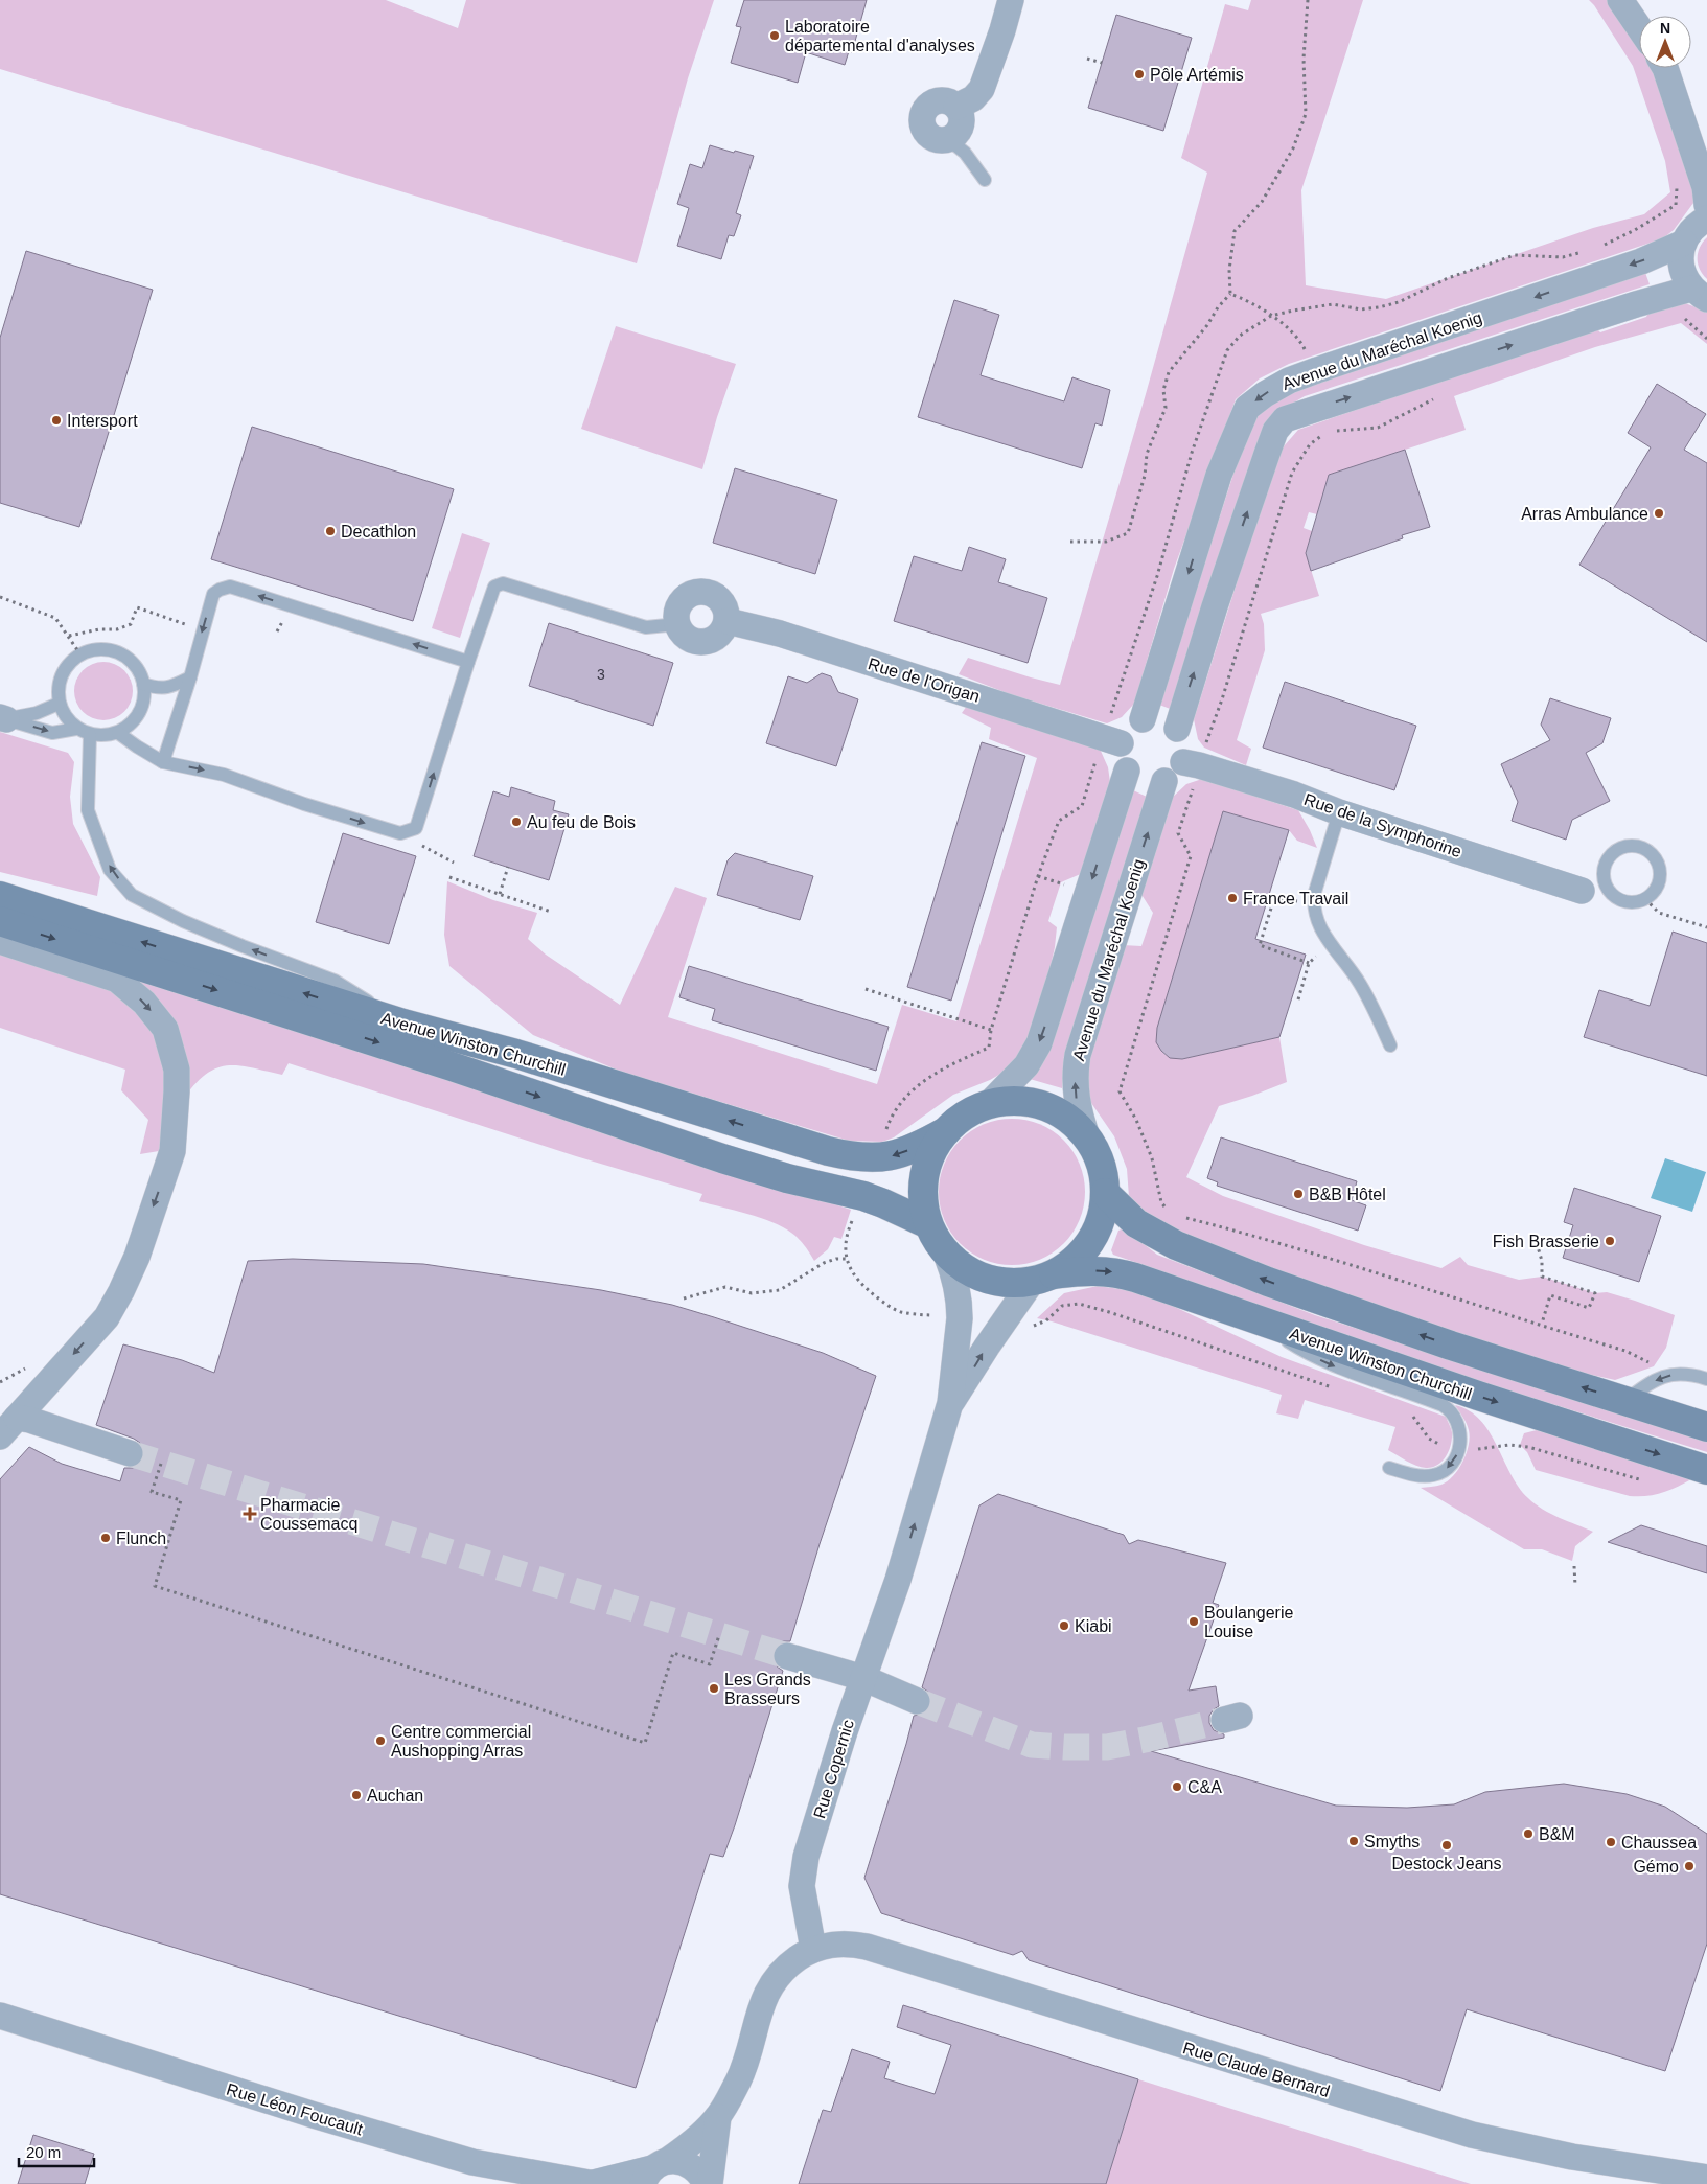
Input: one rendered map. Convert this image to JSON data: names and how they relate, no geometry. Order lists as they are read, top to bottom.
{
  "streets": {
    "main road": ["Avenue Winston Churchill"],
    "street": [
      "Avenue du Maréchal Koenig",
      "Rue de l'Origan",
      "Rue de la Symphorine",
      "Rue Copernic",
      "Rue Claude Bernard",
      "Rue Léon Foucault"
    ]
  },
  "crossings": [
    ["Avenue du Maréchal Koenig", "Rue de l'Origan"],
    ["Avenue du Maréchal Koenig", "Rue de la Symphorine"],
    ["Avenue du Maréchal Koenig", "Avenue Winston Churchill"],
    ["Rue de l'Origan", "Rue de la Symphorine"],
    ["Rue Copernic", "Rue Claude Bernard"]
  ],
  "one_way": ["Rue Copernic"],
  "places": {
    "other": [
      "Laboratoire départemental d'analyses",
      "Pôle Artémis",
      "Intersport",
      "Arras Ambulance",
      "Decathlon",
      "Au feu de Bois",
      "France Travail",
      "B&B Hôtel",
      "Fish Brasserie",
      "Flunch",
      "Boulangerie Louise",
      "Kiabi",
      "Les Grands Brasseurs",
      "Centre commercial Aushopping Arras",
      "C&A",
      "Auchan",
      "B&M",
      "Smyths",
      "Chaussea",
      "Destock Jeans",
      "Gémo"
    ],
    "health": ["Pharmacie Coussemacq"]
  },
  "house_numbers": ["3"],
  "scale_bar": "20 m",
  "north": "top"
}
